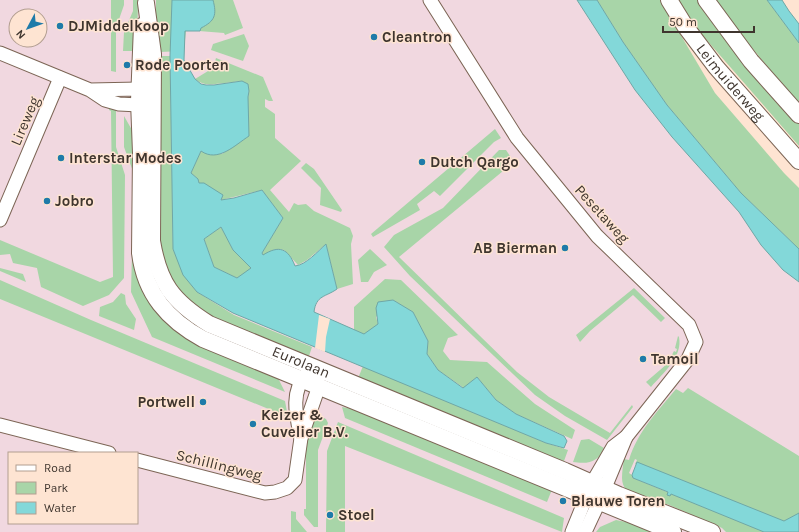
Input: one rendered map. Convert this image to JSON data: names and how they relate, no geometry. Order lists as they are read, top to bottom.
{
  "streets": {
    "main road": ["Leimuiderweg", "Eurolaan"],
    "street": ["Lireweg", "Pesetaweg", "Schillingweg"]
  },
  "crossings": [
    ["Pesetaweg", "Eurolaan"],
    ["Eurolaan", "Schillingweg"]
  ],
  "places": [
    "DJMiddelkoop",
    "Cleantron",
    "Rode Poorten",
    "Interstar Modes",
    "Dutch Qargo",
    "Jobro",
    "AB Bierman",
    "Tamoil",
    "Portwell",
    "Keizer & Cuvelier B.V.",
    "Blauwe Toren",
    "Stoel"
  ],
  "legend": ["Road", "Park", "Water"],
  "scale_bar": "50 m",
  "north": "bottom left"
}
